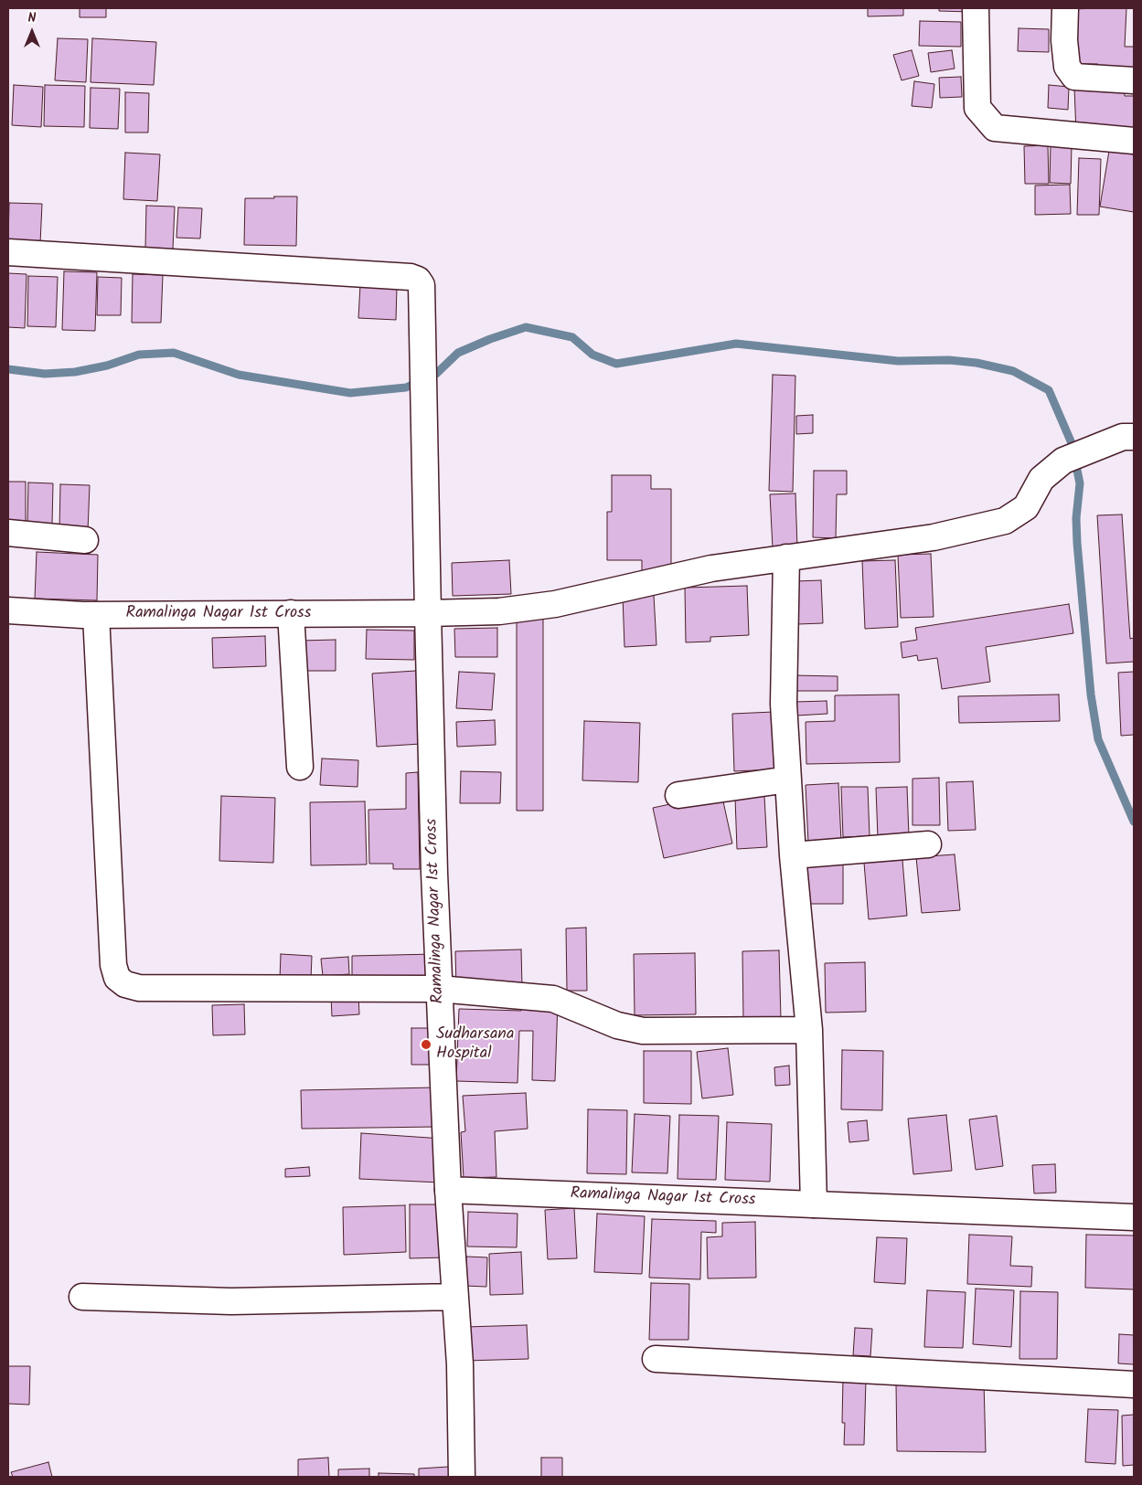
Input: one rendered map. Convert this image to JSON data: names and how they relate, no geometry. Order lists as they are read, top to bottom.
{
  "streets": {
    "street": ["Ramalinga Nagar 1st Cross"]
  },
  "places": ["Sudharsana Hospital"],
  "north": "top"
}
